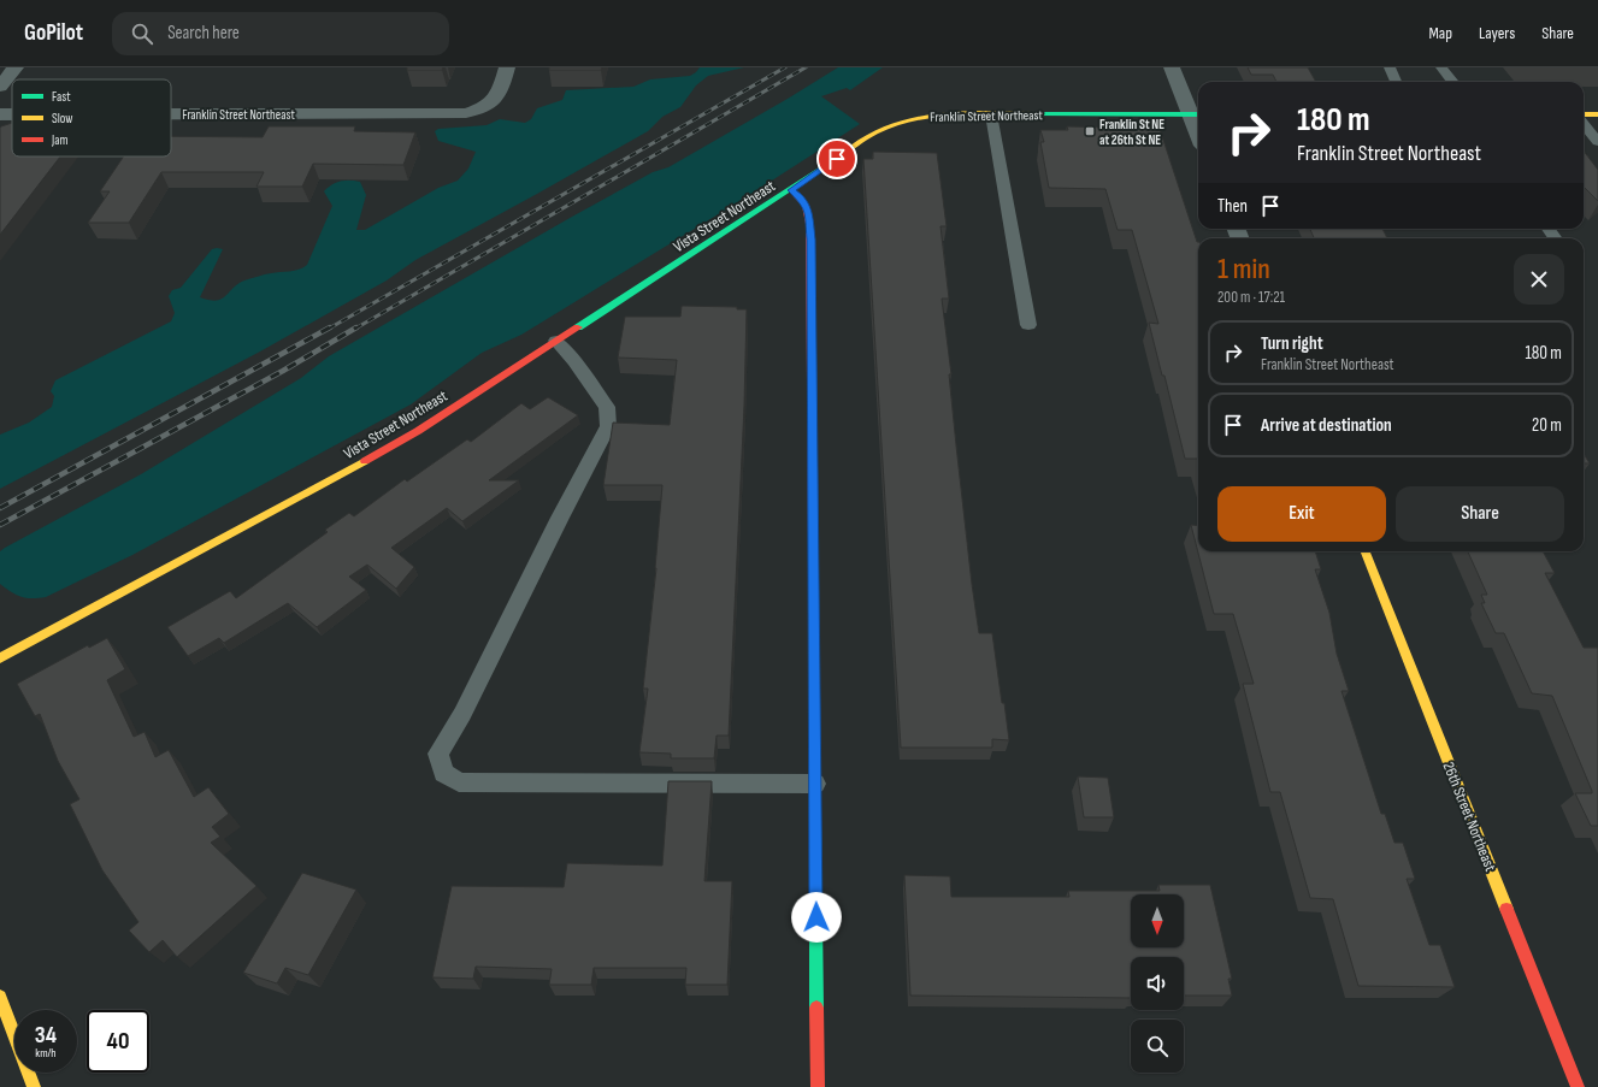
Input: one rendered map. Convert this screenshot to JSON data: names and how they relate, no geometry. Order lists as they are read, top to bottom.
{
  "streets": {
    "street": ["Franklin Street Northeast", "Vista Street Northeast", "26th Street Northeast"]
  },
  "crossings": [
    ["Franklin Street Northeast", "Vista Street Northeast"]
  ],
  "places": {
    "transit": ["Franklin St NE at 26th St NE"]
  },
  "legend": ["Fast", "Slow", "Jam"],
  "north": "bottom",
  "page": {
    "header": "GoPilot",
    "search": "Search here",
    "nav": ["Map", "Layers", "Share"],
    "turn": ["180 m", "Franklin Street Northeast"],
    "then": "Then",
    "heading": ["1 min", "200 m · 17:21"],
    "list": [
      {
        "name": "Turn right",
        "note": "Franklin Street Northeast",
        "value": "180 m"
      },
      {
        "name": "Arrive at destination",
        "value": "20 m"
      }
    ],
    "buttons": ["Exit", "Share"],
    "speed": "34 km/h",
    "limit": "40"
  }
}
